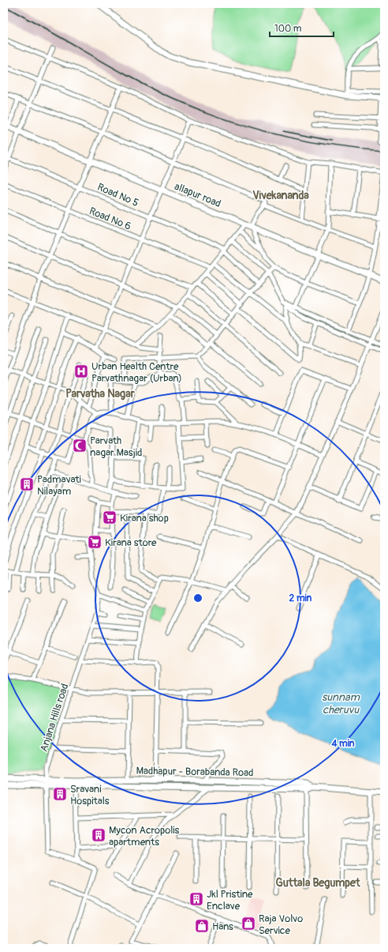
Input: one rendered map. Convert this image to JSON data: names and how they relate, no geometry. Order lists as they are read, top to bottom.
{
  "streets": {
    "street": [
      "Road No 5",
      "allapur road",
      "Road No 6",
      "Anjana Hills road",
      "Madhapur - Borabanda Road"
    ]
  },
  "crossings": [
    ["Anjana Hills road", "Madhapur - Borabanda Road"]
  ],
  "districts": ["Vivekananda", "Parvatha Nagar", "Guttala Begumpet"],
  "water": ["sunnam cheruvu"],
  "places": {
    "hospital": ["Urban Health Centre Parvathnagar (Urban)"],
    "mosque": ["Parvath nagar Masjid"],
    "building": [
      "Padmavati Nilayam",
      "Sravani Hospitals",
      "Mycon Acropolis apartments",
      "Jkl Pristine Enclave"
    ],
    "supermarket": ["Kirana shop", "Kirana store"],
    "shop": ["Raja Volvo Service", "Hans"]
  },
  "scale_bar": "100 m",
  "rings": ["2 min", "4 min"]
}
